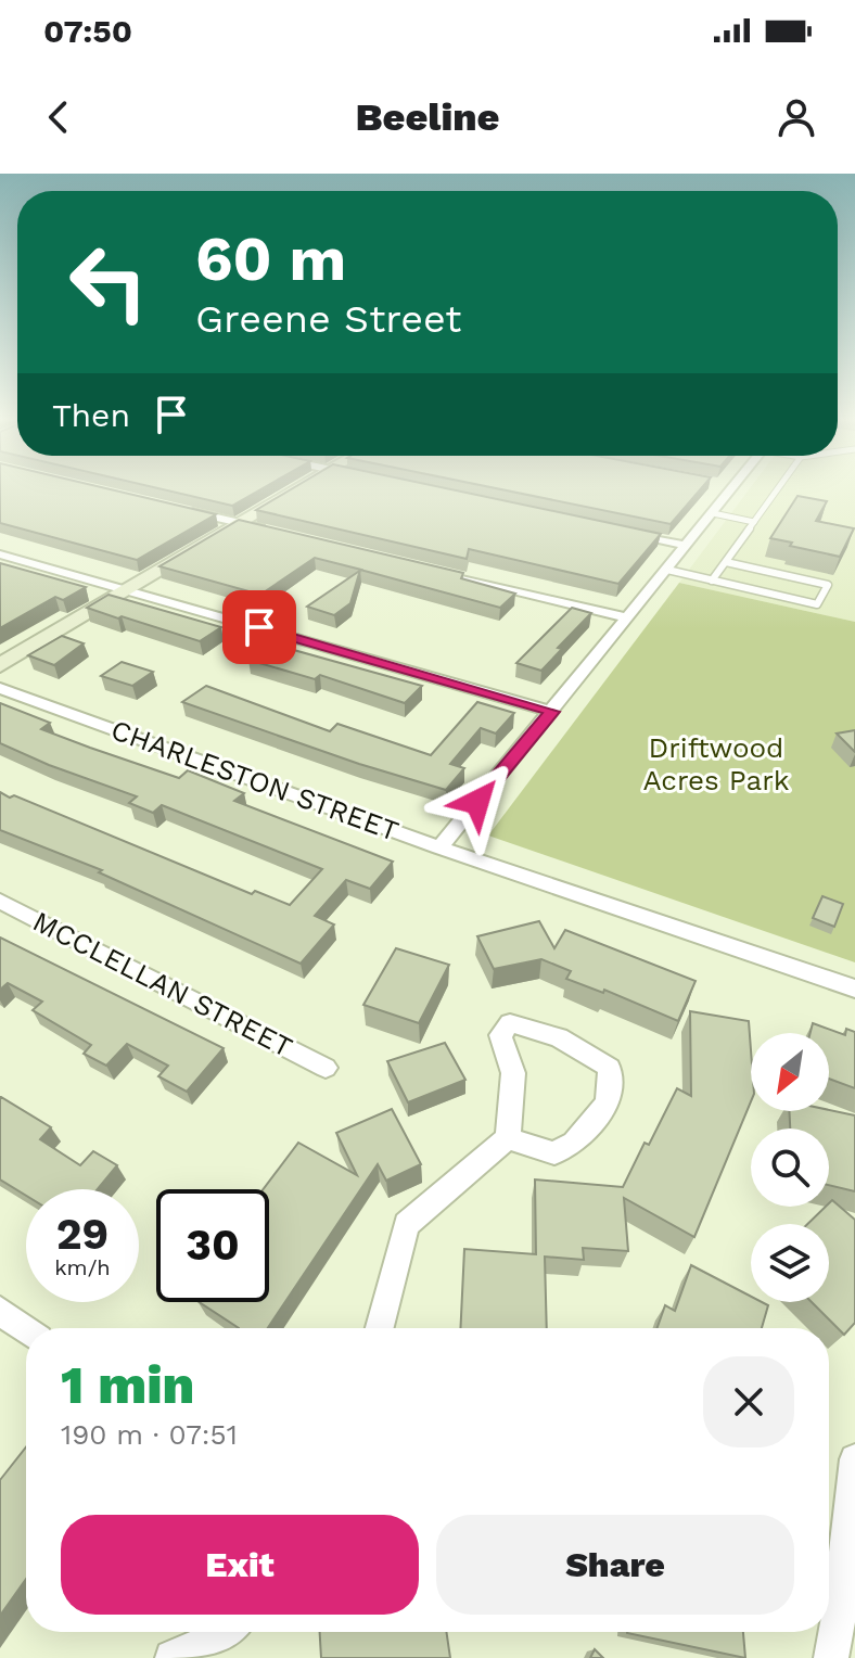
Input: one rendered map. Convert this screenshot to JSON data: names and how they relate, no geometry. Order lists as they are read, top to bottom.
{
  "streets": {
    "street": ["CHARLESTON STREET", "MCCLELLAN STREET"]
  },
  "parks": ["Driftwood Acres Park"],
  "north": "bottom left",
  "page": {
    "status": "07:50",
    "header": "Beeline",
    "turn": ["60 m", "Greene Street"],
    "then": "Then",
    "speed": "29 km/h",
    "limit": "30",
    "heading": ["1 min", "190 m · 07:51"],
    "buttons": ["Exit", "Share"]
  }
}
